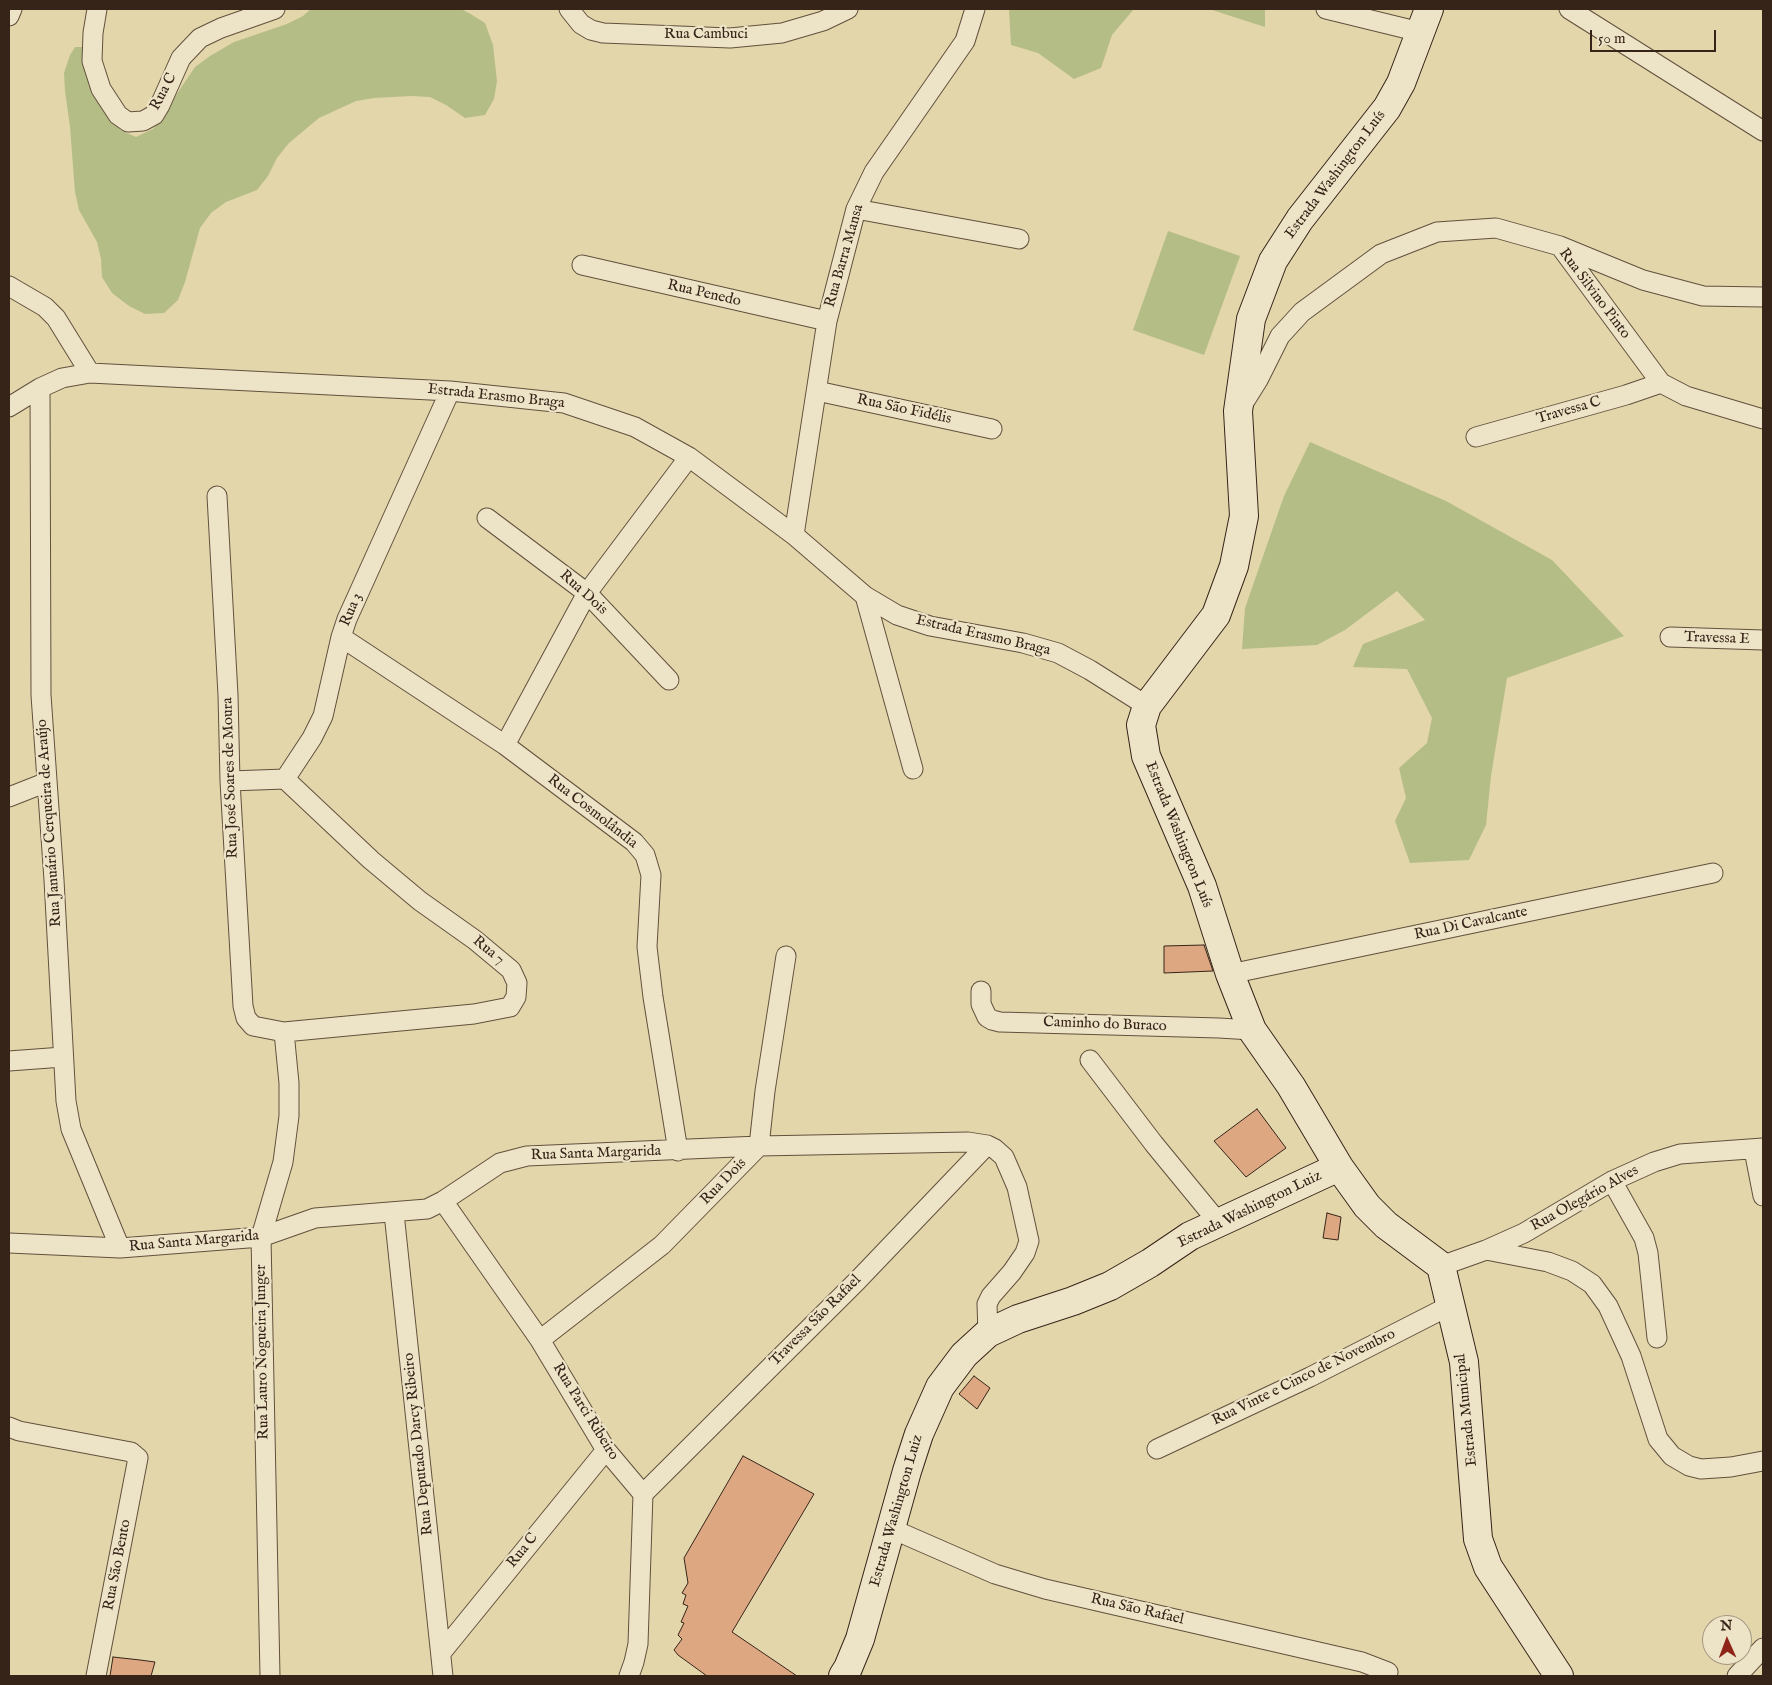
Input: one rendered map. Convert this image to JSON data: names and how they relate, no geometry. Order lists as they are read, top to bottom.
{
  "streets": {
    "street": [
      "Rua Cambuci",
      "Rua C",
      "Estrada Washington Luís",
      "Rua Barra Mansa",
      "Rua Penedo",
      "Rua Silvino Pinto",
      "Estrada Erasmo Braga",
      "Rua São Fidélis",
      "Travessa C",
      "Rua Dois",
      "Rua 3",
      "Travessa E",
      "Rua José Soares de Moura",
      "Rua Cosmolândia",
      "Rua Januário Cerqueira de Araújo",
      "Rua Di Cavalcante",
      "Rua 7",
      "Caminho do Buraco",
      "Rua Santa Margarida",
      "Rua Olegário Alves",
      "Estrada Washington Luiz",
      "Travessa São Rafael",
      "Rua Lauro Nogueira Junger",
      "Rua Vinte e Cinco de Novembro",
      "Estrada Municipal",
      "Rua Parci Ribeiro",
      "Rua Deputado Darcy Ribeiro",
      "Rua São Bento",
      "Rua São Rafael"
    ]
  },
  "crossings": [
    ["Rua C", "Rua Parci Ribeiro"],
    ["Rua C", "Rua Deputado Darcy Ribeiro"],
    ["Estrada Washington Luís", "Rua Silvino Pinto"],
    ["Estrada Washington Luís", "Estrada Erasmo Braga"],
    ["Estrada Washington Luís", "Rua Di Cavalcante"],
    ["Estrada Washington Luís", "Caminho do Buraco"],
    ["Estrada Washington Luís", "Estrada Washington Luiz"],
    ["Rua Barra Mansa", "Rua Penedo"],
    ["Rua Barra Mansa", "Estrada Erasmo Braga"],
    ["Rua Barra Mansa", "Rua São Fidélis"],
    ["Rua Silvino Pinto", "Travessa C"],
    ["Estrada Erasmo Braga", "Rua 3"],
    ["Estrada Erasmo Braga", "Rua Januário Cerqueira de Araújo"],
    ["Rua Dois", "Rua Santa Margarida"],
    ["Rua Dois", "Rua Parci Ribeiro"],
    ["Rua 3", "Rua Cosmolândia"],
    ["Rua 3", "Rua 7"],
    ["Rua José Soares de Moura", "Rua 7"],
    ["Rua José Soares de Moura", "Rua Lauro Nogueira Junger"],
    ["Rua Cosmolândia", "Rua Santa Margarida"],
    ["Rua Januário Cerqueira de Araújo", "Rua Santa Margarida"],
    ["Rua 7", "Rua Lauro Nogueira Junger"],
    ["Rua Santa Margarida", "Travessa São Rafael"],
    ["Rua Santa Margarida", "Rua Lauro Nogueira Junger"],
    ["Rua Santa Margarida", "Rua Parci Ribeiro"],
    ["Rua Santa Margarida", "Rua Deputado Darcy Ribeiro"],
    ["Rua Olegário Alves", "Estrada Municipal"],
    ["Estrada Washington Luiz", "Rua São Rafael"],
    ["Travessa São Rafael", "Rua Parci Ribeiro"],
    ["Rua Vinte e Cinco de Novembro", "Estrada Municipal"]
  ],
  "scale_bar": "50 m",
  "north": "top"
}
